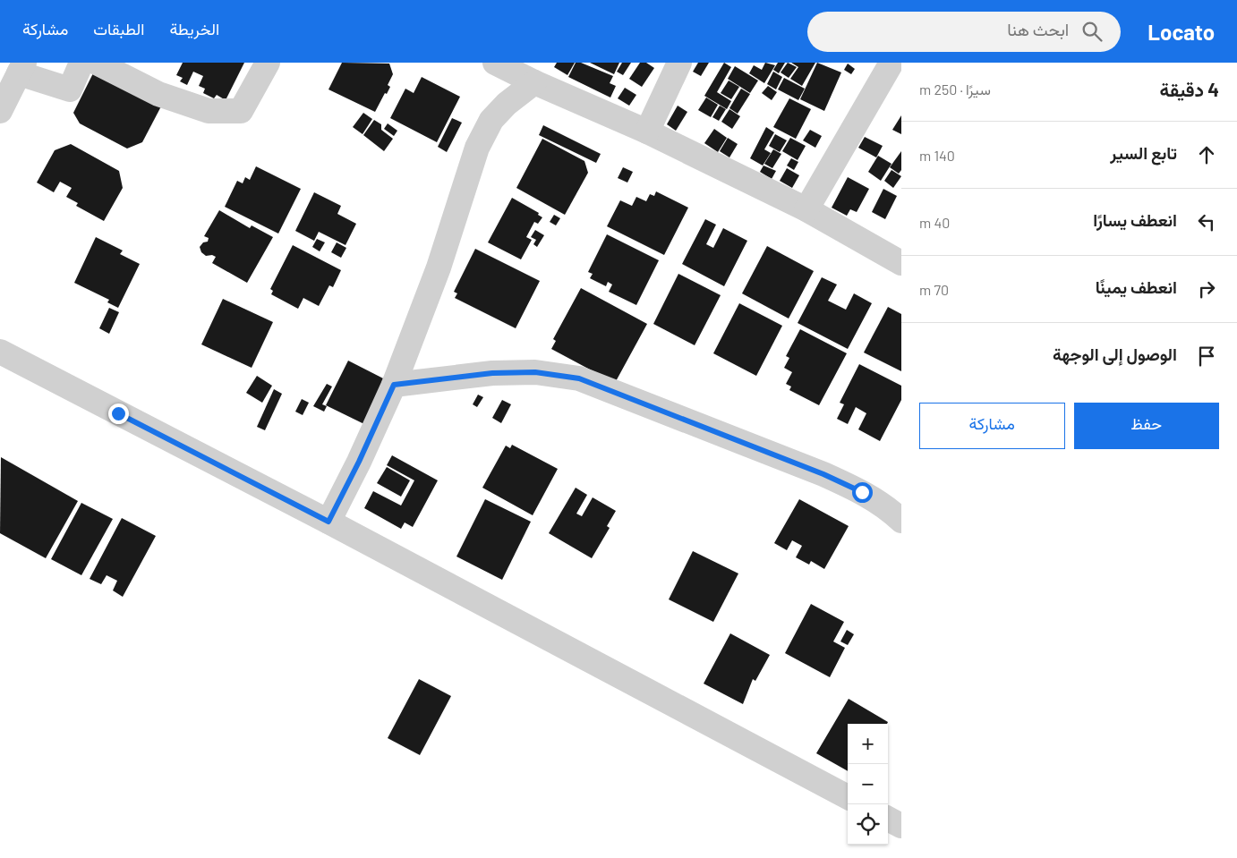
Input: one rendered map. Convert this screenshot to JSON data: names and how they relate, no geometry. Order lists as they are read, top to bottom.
{
  "page": {
    "header": "Locato",
    "search": "ابحث هنا",
    "nav": ["الخريطة", "الطبقات", "مشاركة"],
    "heading": ["4 دقيقة", "سيرًا · 250 m"],
    "list": [
      ["تابع السير", "140 m"],
      ["انعطف يسارًا", "40 m"],
      ["انعطف يمينًا", "70 m"],
      "الوصول إلى الوجهة"
    ],
    "buttons": ["حفظ", "مشاركة"],
    "map_buttons": ["+", "−"]
  }
}
